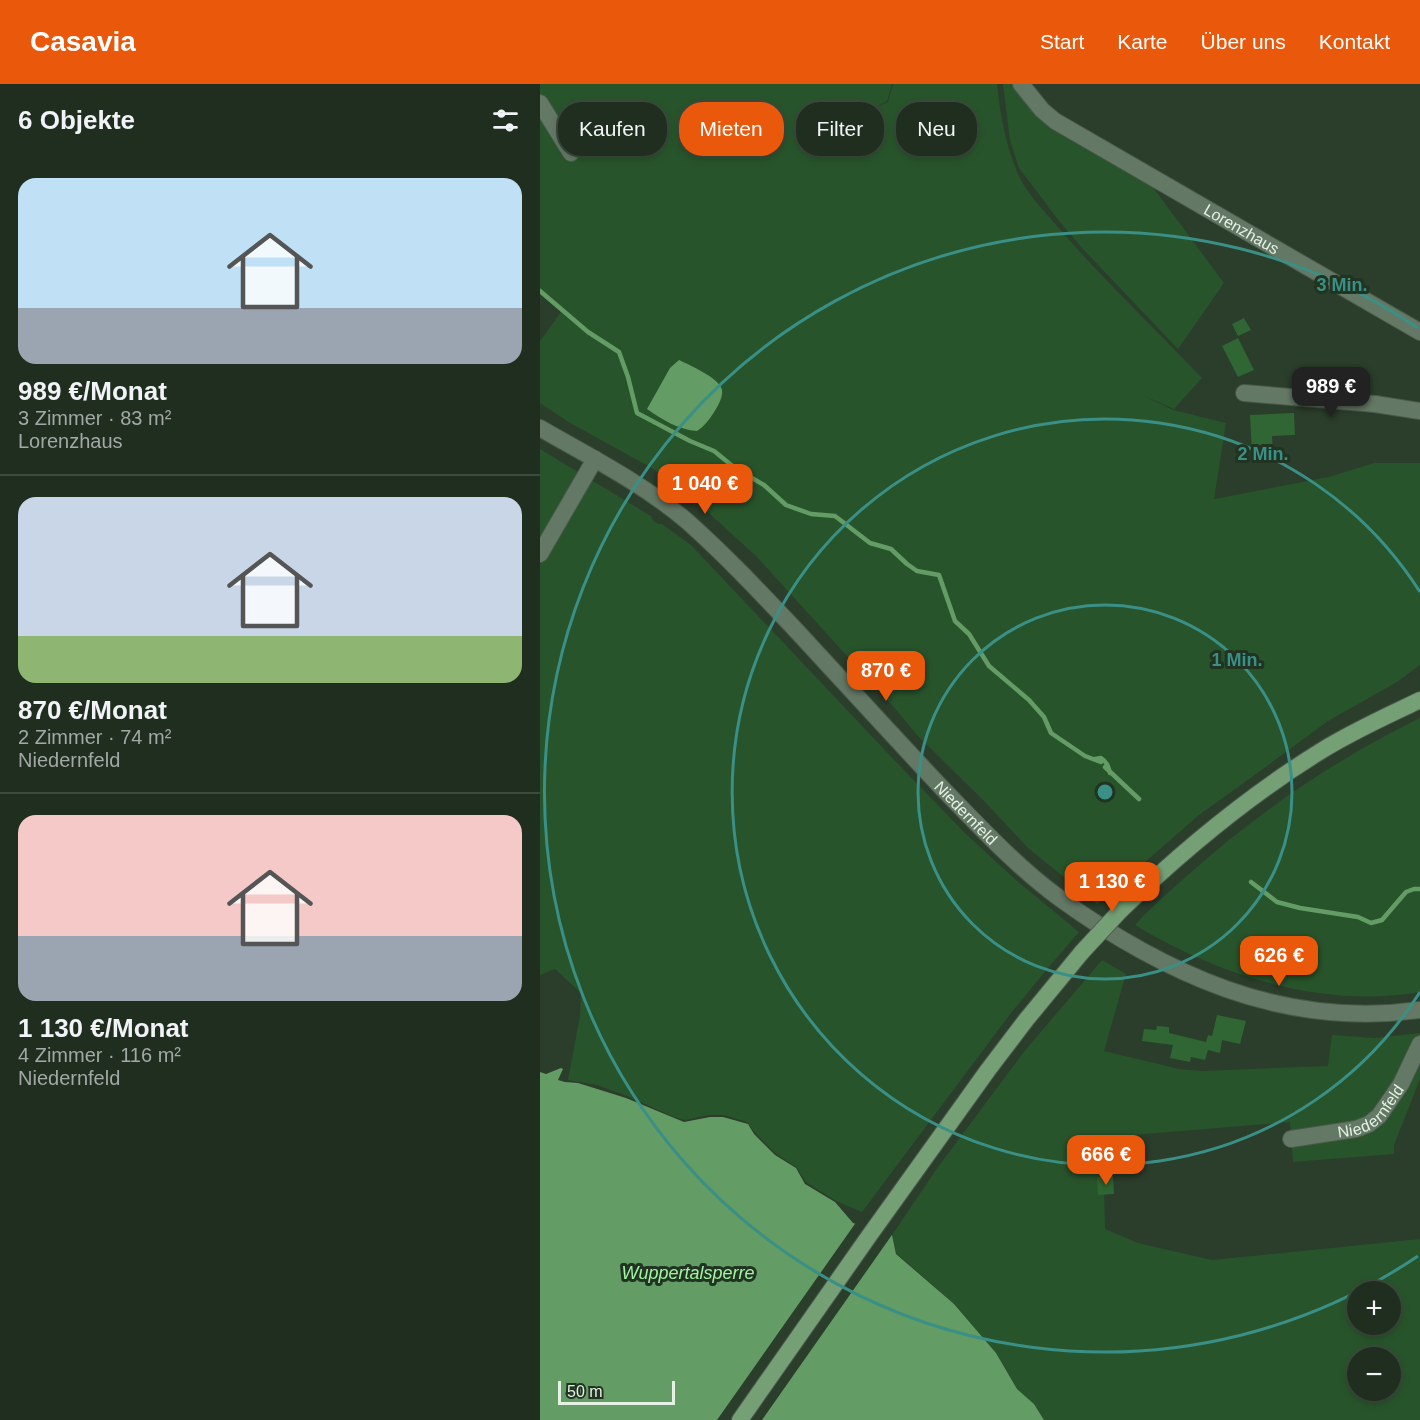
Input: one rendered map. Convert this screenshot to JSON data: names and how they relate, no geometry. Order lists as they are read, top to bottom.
{
  "streets": {
    "street": ["Lorenzhaus", "Niedernfeld"]
  },
  "water": ["Wuppertalsperre"],
  "scale_bar": "50 m",
  "page": {
    "header": "Casavia",
    "nav": [
      "Start",
      "Karte",
      "Über uns",
      "Kontakt"
    ],
    "heading": "6 Objekte",
    "chip": [
      "Kaufen",
      "Mieten",
      "Filter",
      "Neu"
    ],
    "list": [
      {
        "name": "989 €/Monat",
        "note": "3 Zimmer · 83 m² · Lorenzhaus"
      },
      {
        "name": "870 €/Monat",
        "note": "2 Zimmer · 74 m² · Niedernfeld"
      },
      {
        "name": "1 130 €/Monat",
        "note": "4 Zimmer · 116 m² · Niedernfeld"
      }
    ],
    "price": [
      "989 €",
      "1 040 €",
      "870 €",
      "1 130 €",
      "626 €",
      "666 €"
    ],
    "map_buttons": ["+", "−"],
    "scale": "50 m"
  },
  "rings": ["3 Min.", "2 Min.", "1 Min."]
}
